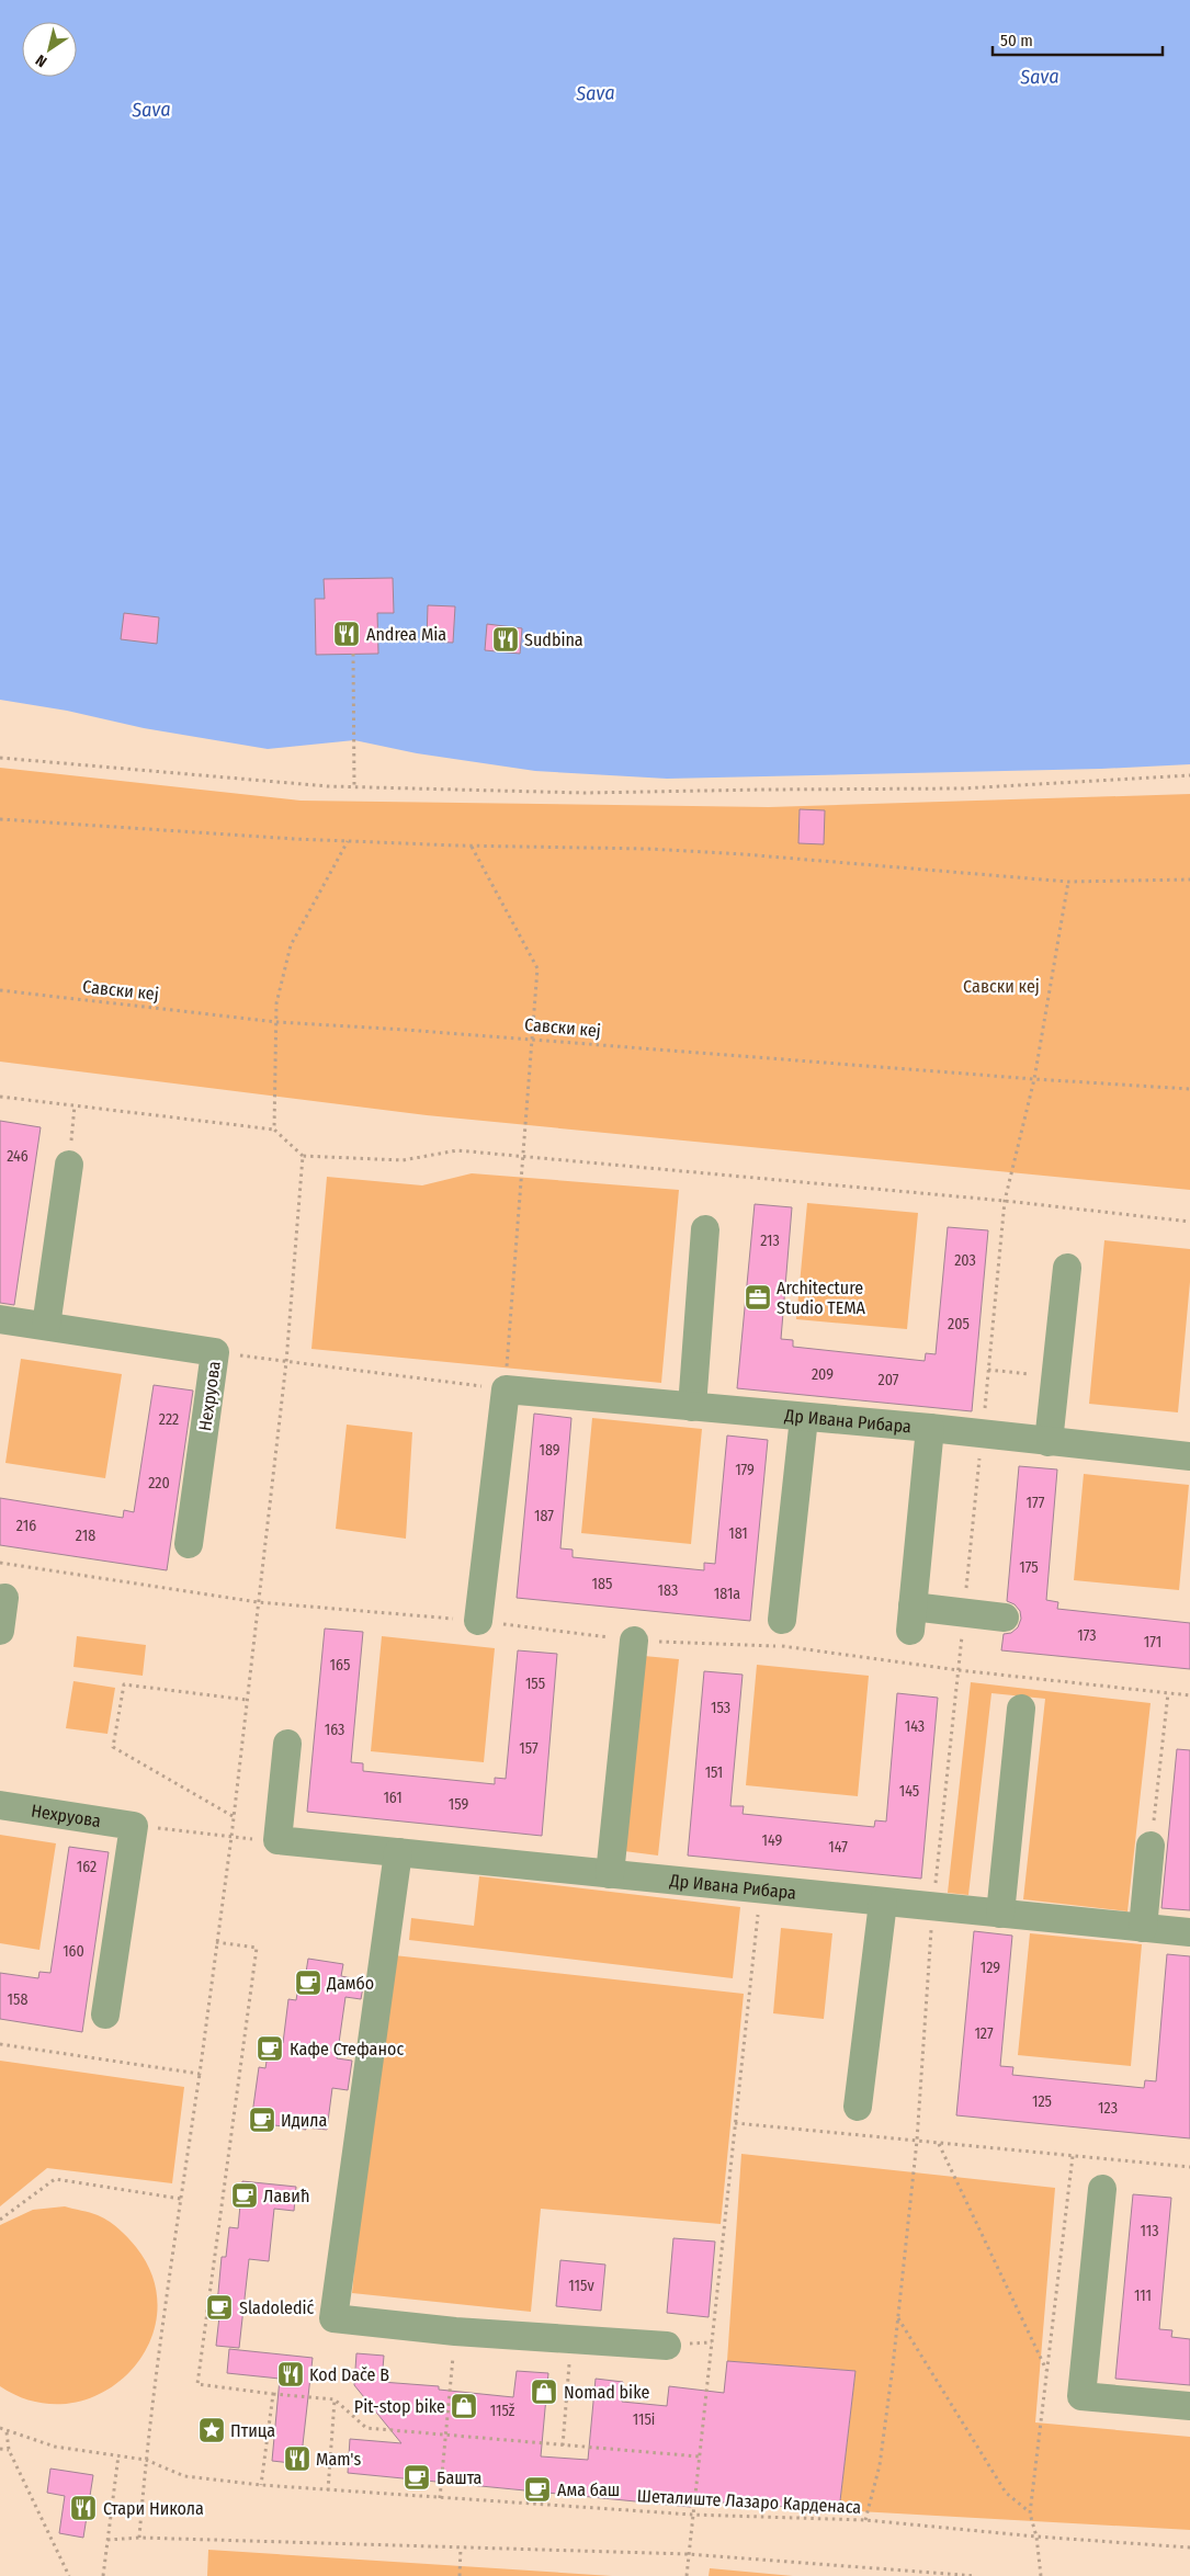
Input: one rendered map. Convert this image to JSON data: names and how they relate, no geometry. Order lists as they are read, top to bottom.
{
  "streets": {
    "street": ["Нехруова", "Др Ивана Рибара"],
    "path": ["Савски кеј", "Шеталиште Лазаро Карденаса"]
  },
  "water": ["Sava"],
  "parks": ["Савски кеј"],
  "places": {
    "restaurant": [
      "Andrea Mia",
      "Sudbina",
      "Kod Dače B",
      "Mam's",
      "Стари Никола"
    ],
    "office": ["Architecture Studio TEMA"],
    "cafe": [
      "Дамбо",
      "Кафе Стефанос",
      "Идила",
      "Лавић",
      "Sladoledić",
      "Башта",
      "Ама баш"
    ],
    "shop": ["Nomad bike", "Pit-stop bike"],
    "place": ["Птица"]
  },
  "house_numbers": [
    "246",
    "213",
    "203",
    "205",
    "209",
    "207",
    "222",
    "189",
    "179",
    "220",
    "177",
    "187",
    "216",
    "181",
    "218",
    "175",
    "185",
    "183",
    "181a",
    "173",
    "171",
    "165",
    "155",
    "153",
    "143",
    "163",
    "157",
    "151",
    "145",
    "161",
    "159",
    "149",
    "147",
    "162",
    "160",
    "129",
    "158",
    "127",
    "125",
    "123",
    "113",
    "115v",
    "111",
    "115ž",
    "115i"
  ],
  "scale_bar": "50 m",
  "north": "bottom left"
}
